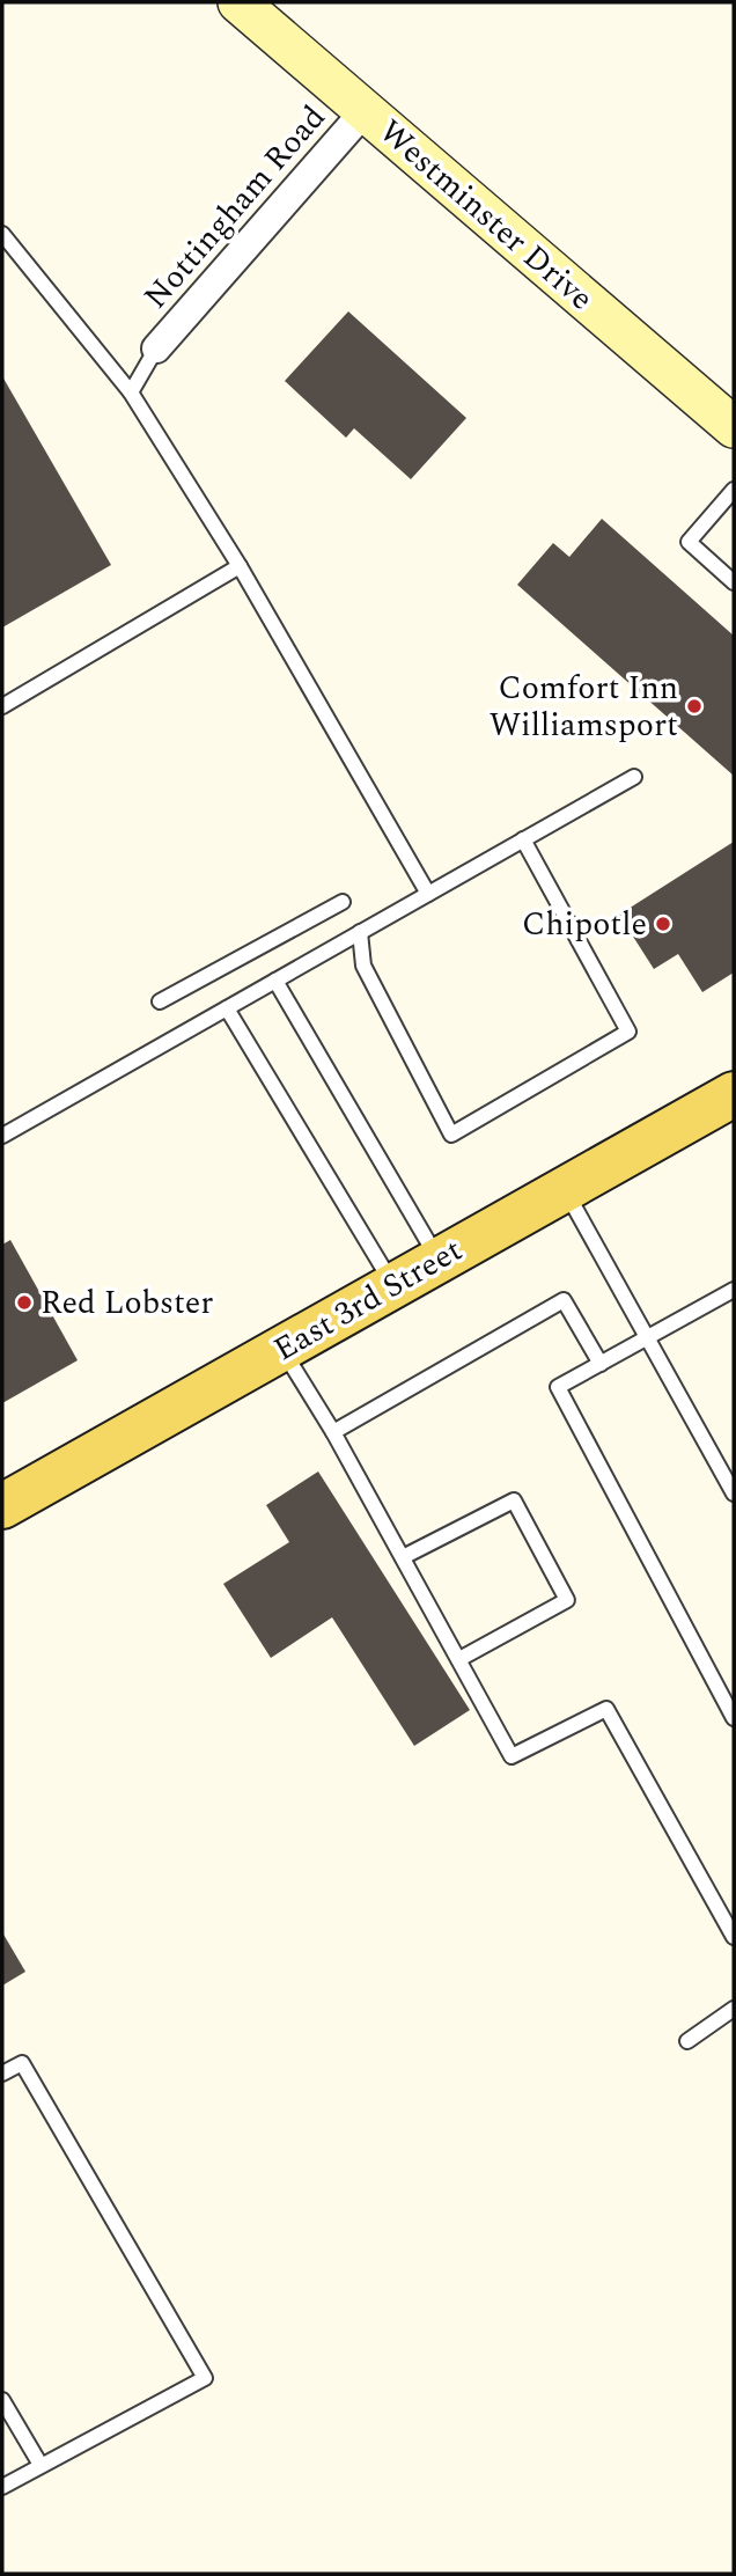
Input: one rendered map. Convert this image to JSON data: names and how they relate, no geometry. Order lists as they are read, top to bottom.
{
  "streets": {
    "main road": ["East 3rd Street"],
    "street": ["Nottingham Road", "Westminster Drive"]
  },
  "crossings": [
    ["Nottingham Road", "Westminster Drive"]
  ],
  "places": ["Comfort Inn Williamsport", "Chipotle", "Red Lobster"]
}
